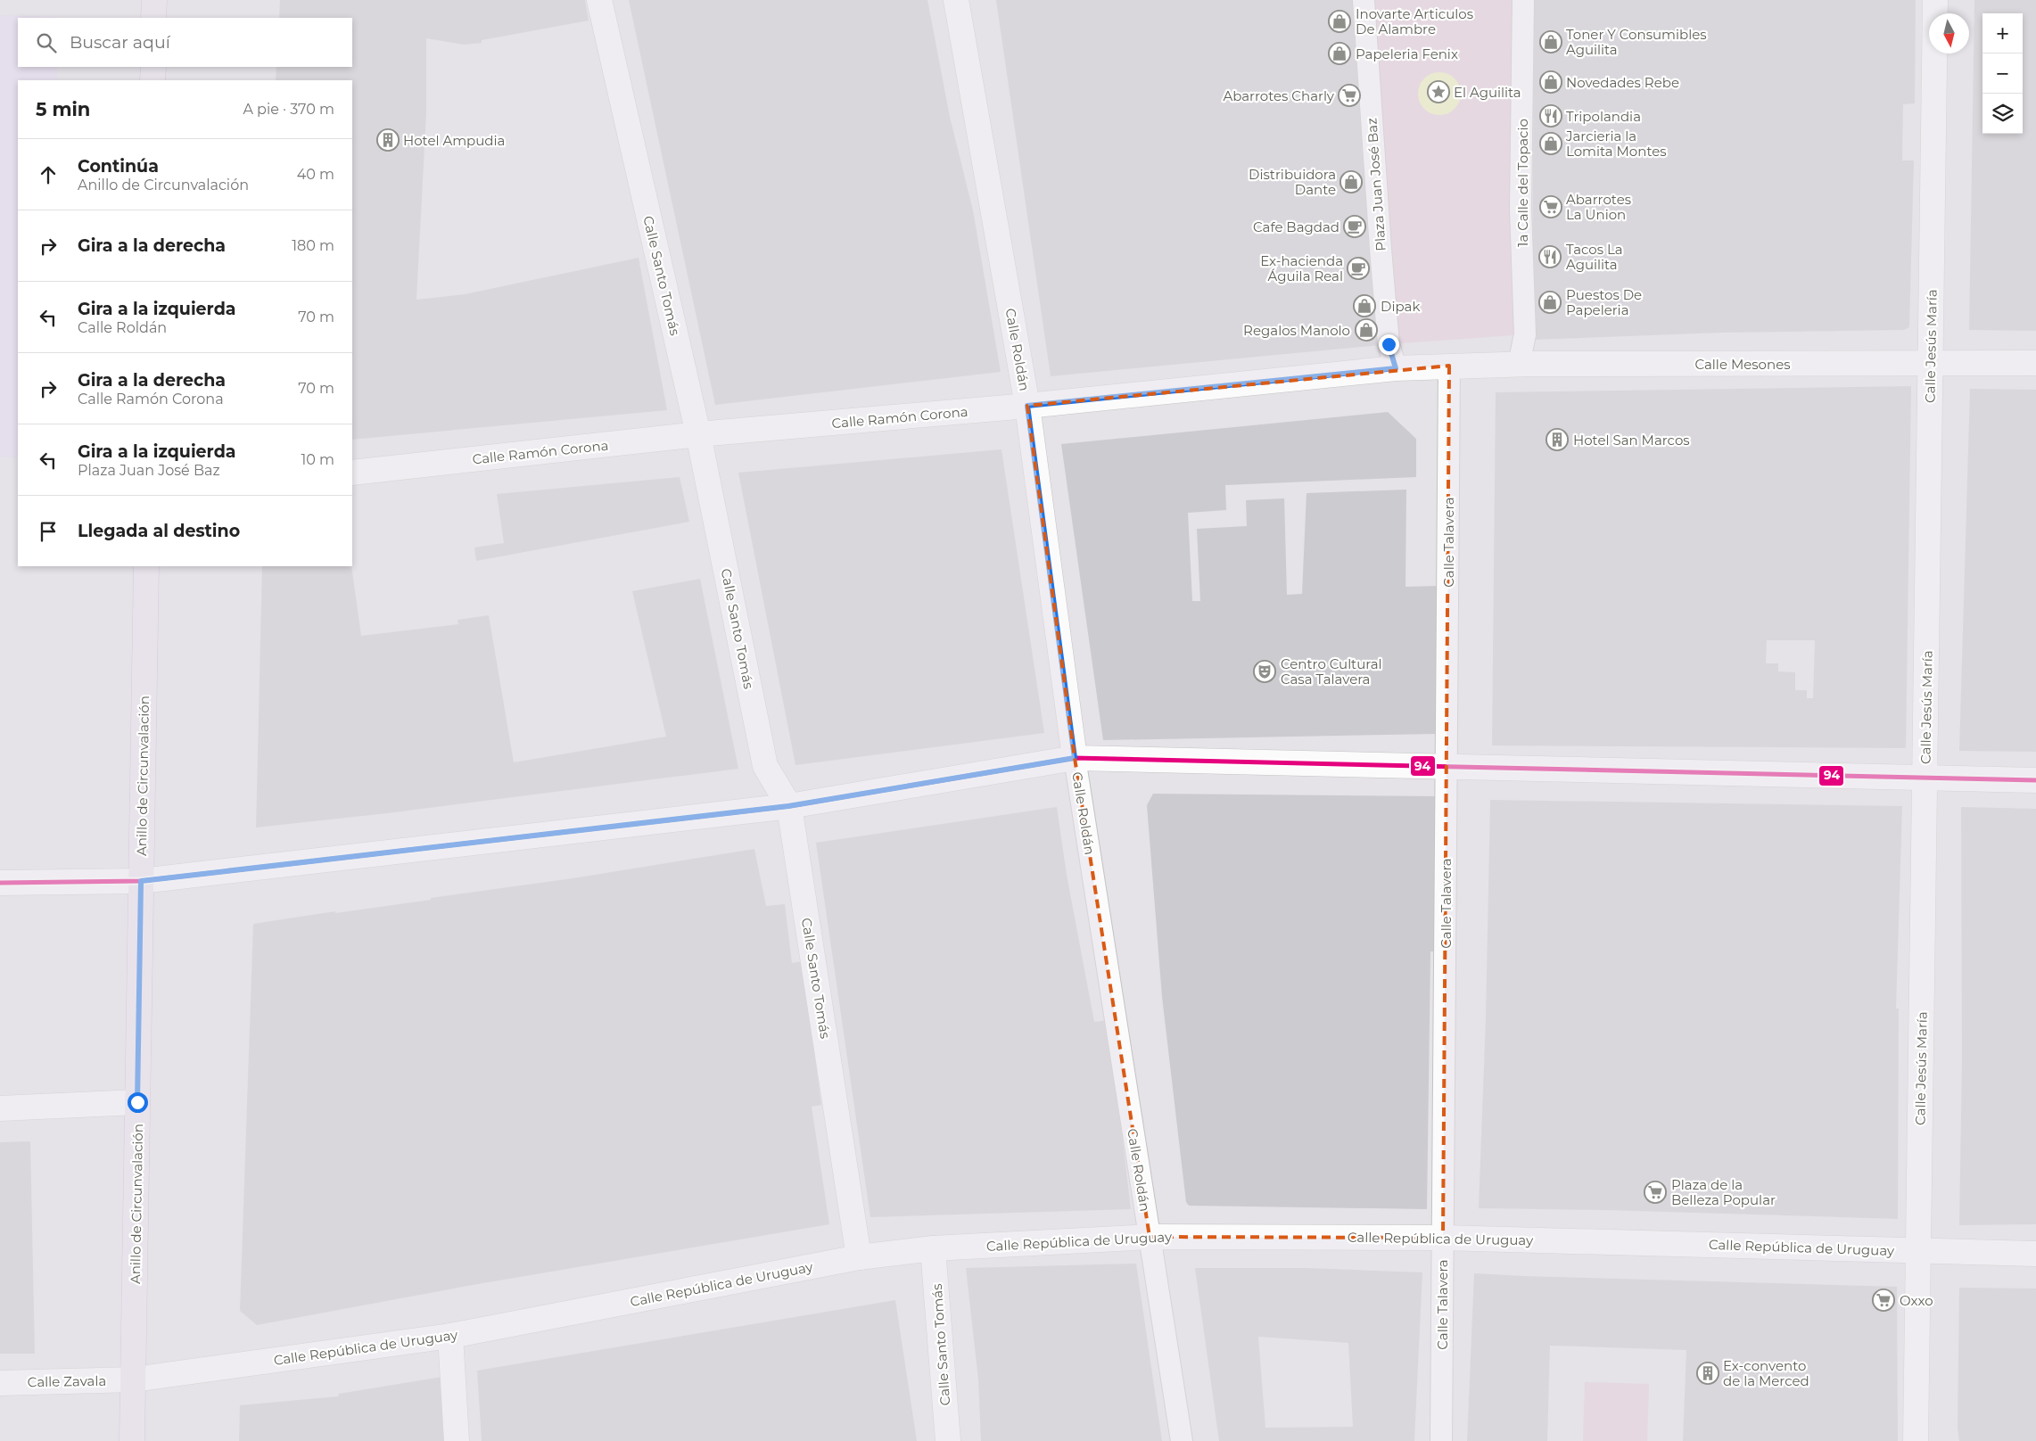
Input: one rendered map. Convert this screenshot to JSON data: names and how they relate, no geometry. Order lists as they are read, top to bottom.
{
  "streets": {
    "main road": ["Anillo de Circunvalación"],
    "street": [
      "1a Calle del Topacio",
      "Plaza Juan José Baz",
      "Calle Santo Tomás",
      "Calle Jesús María",
      "Calle Roldán",
      "Calle Mesones",
      "Calle Ramón Corona",
      "Calle Talavera",
      "Calle República de Uruguay",
      "Calle Zavala"
    ]
  },
  "crossings": [
    ["1a Calle del Topacio", "Calle Mesones"],
    ["Plaza Juan José Baz", "Calle Ramón Corona"],
    ["Calle Santo Tomás", "Calle Ramón Corona"],
    ["Calle Santo Tomás", "Calle República de Uruguay"],
    ["Calle Jesús María", "Calle Mesones"],
    ["Calle Jesús María", "Calle República de Uruguay"],
    ["Calle Roldán", "Calle Ramón Corona"],
    ["Calle Roldán", "Calle República de Uruguay"],
    ["Calle Mesones", "Calle Ramón Corona"],
    ["Calle Mesones", "Calle Talavera"],
    ["Calle Ramón Corona", "Calle Talavera"],
    ["Calle Talavera", "Calle República de Uruguay"],
    ["Anillo de Circunvalación", "Calle República de Uruguay"],
    ["Anillo de Circunvalación", "Calle Zavala"],
    ["Calle República de Uruguay", "Calle Zavala"]
  ],
  "places": {
    "shop": [
      "Inovarte Articulos De Alambre",
      "Toner Y Consumibles Aguilita",
      "Papeleria Fenix",
      "Novedades Rebe",
      "Jarcieria la Lomita Montes",
      "Distribuidora Dante",
      "Puestos De Papeleria",
      "Dipak",
      "Regalos Manolo"
    ],
    "place": ["El Aguilita"],
    "supermarket": [
      "Abarrotes Charly",
      "Abarrotes La Union",
      "Plaza de la Belleza Popular",
      "Oxxo"
    ],
    "restaurant": ["Tripolandia", "Tacos La Aguilita"],
    "building": ["Hotel Ampudia", "Hotel San Marcos", "Ex-convento de la Merced"],
    "cafe": ["Cafe Bagdad", "Ex-hacienda Águila Real"],
    "theatre": ["Centro Cultural Casa Talavera"]
  },
  "lines": ["transit line 94"],
  "north": "bottom",
  "page": {
    "map_buttons": ["+", "−"],
    "search": "Buscar aquí",
    "heading": ["5 min", "A pie · 370 m"],
    "list": [
      ["Continúa", "Anillo de Circunvalación", "40 m"],
      ["Gira a la derecha", "180 m"],
      ["Gira a la izquierda", "Calle Roldán", "70 m"],
      ["Gira a la derecha", "Calle Ramón Corona", "70 m"],
      ["Gira a la izquierda", "Plaza Juan José Baz", "10 m"],
      "Llegada al destino"
    ]
  }
}
